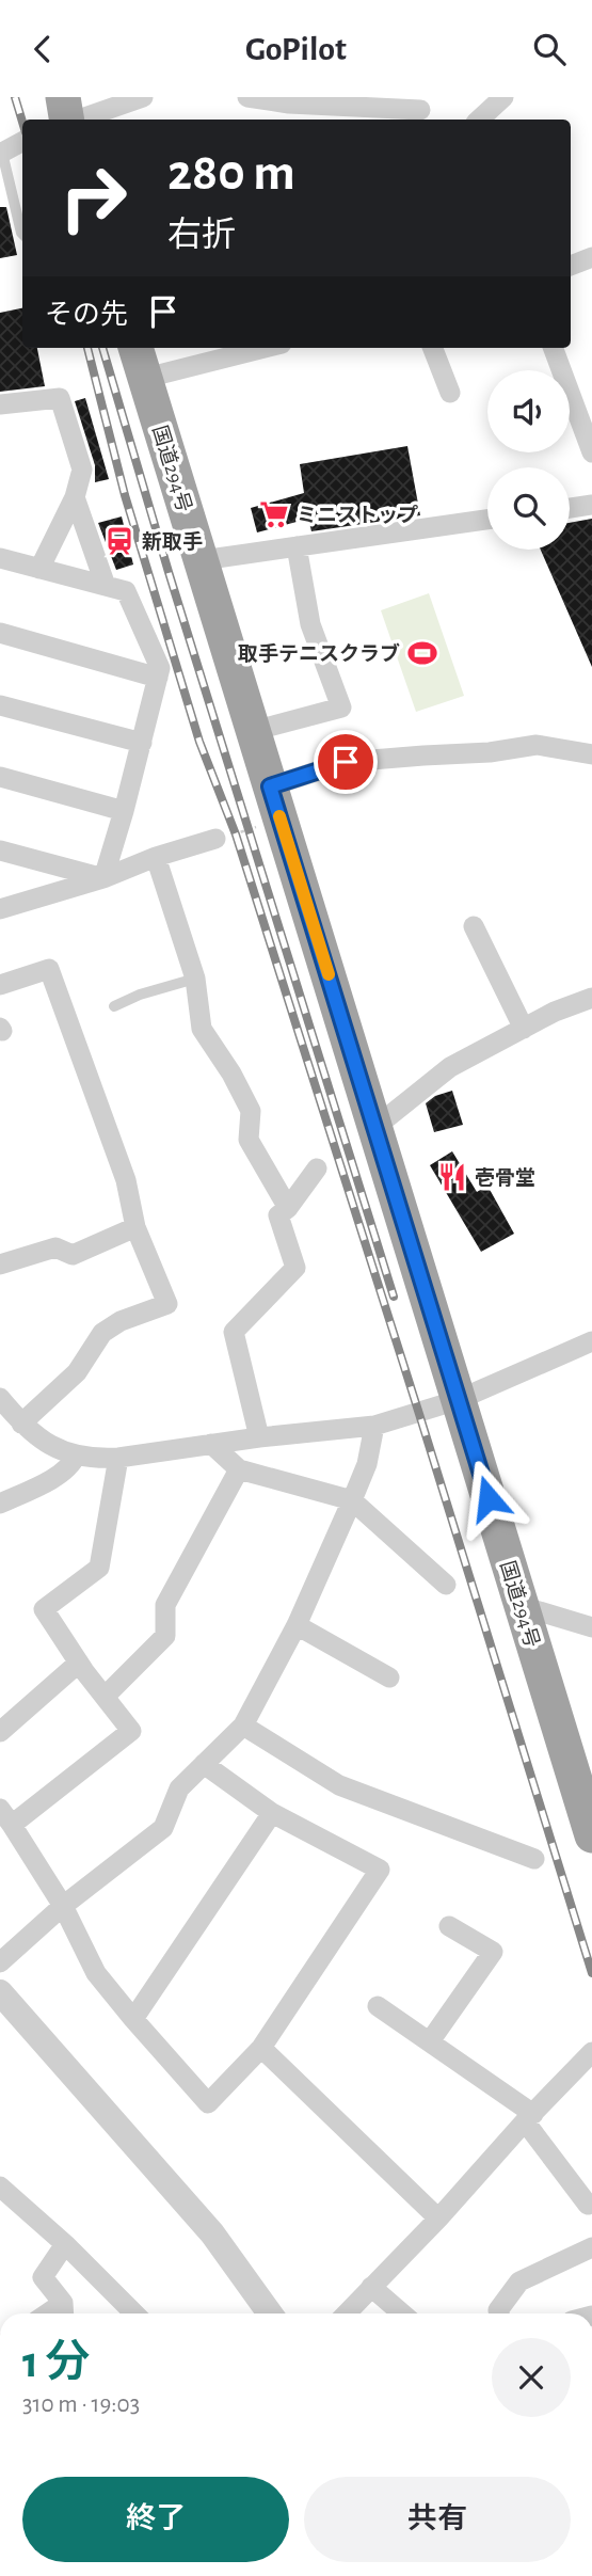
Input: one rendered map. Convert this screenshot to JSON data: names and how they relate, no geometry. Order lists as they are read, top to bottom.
{
  "streets": {
    "highway": ["国道294号"]
  },
  "places": {
    "supermarket": ["ミニストップ"],
    "station": ["新取手"],
    "sports": ["取手テニスクラブ"],
    "restaurant": ["壱骨堂"]
  },
  "page": {
    "header": "GoPilot",
    "turn": ["280 m", "右折"],
    "then": "その先",
    "heading": ["1 分", "310 m · 19:03"],
    "buttons": ["終了", "共有"]
  }
}
